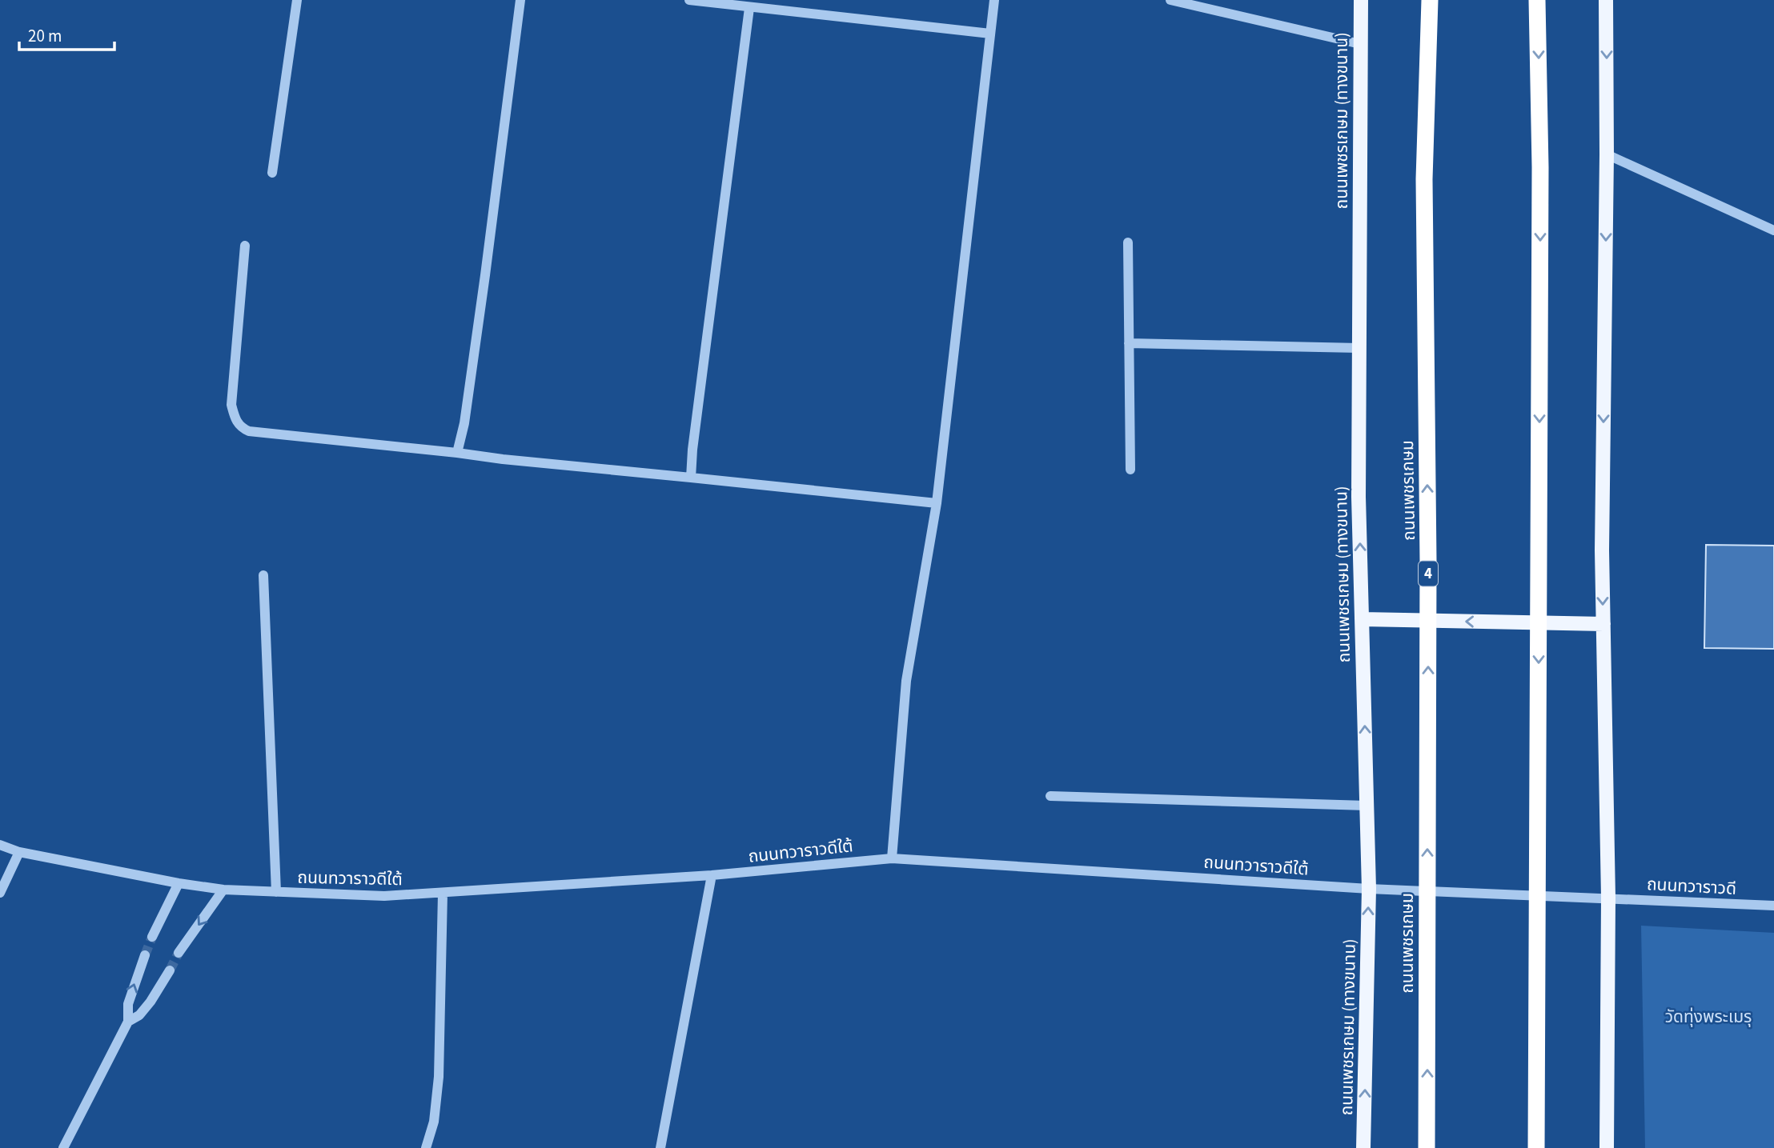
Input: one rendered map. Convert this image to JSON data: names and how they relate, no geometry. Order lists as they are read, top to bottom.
{
  "streets": {
    "highway": ["ถนนเพชรเกษม", "4"],
    "main road": ["ถนนเพชรเกษม (ทางขนาน)"],
    "street": ["ถนนทวาราวดีใต้", "ถนนทวาราวดี"]
  },
  "crossings": [
    ["ถนนเพชรเกษม (ทางขนาน)", "ถนนทวาราวดีใต้"],
    ["ถนนทวาราวดีใต้", "ถนนทวาราวดี"]
  ],
  "one_way": ["ถนนเพชรเกษม (ทางขนาน)"],
  "parks": ["วัดทุ่งพระเมรุ"],
  "scale_bar": "20 m"
}
